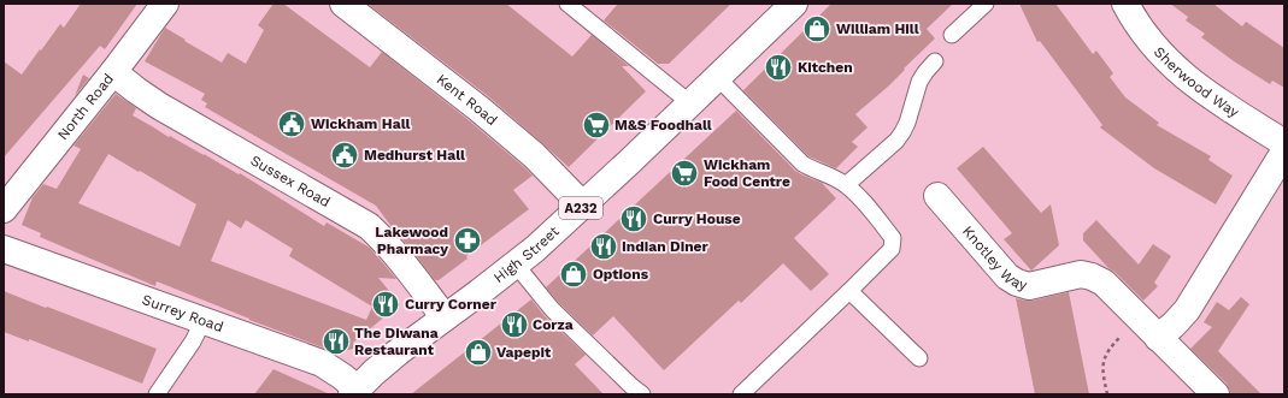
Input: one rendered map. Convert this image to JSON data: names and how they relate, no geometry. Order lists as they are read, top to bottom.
{
  "streets": {
    "main road": [
      "Sherwood Way",
      "Kent Road",
      "North Road",
      "Sussex Road",
      "A232",
      "Knotley Way",
      "High Street",
      "Surrey Road"
    ]
  },
  "crossings": [
    ["Kent Road", "High Street"],
    ["North Road", "Sussex Road"],
    ["Sussex Road", "High Street"],
    ["High Street", "Surrey Road"]
  ],
  "places": {
    "shop": ["William Hill", "Options", "Vapepit"],
    "restaurant": [
      "Kitchen",
      "Curry House",
      "Indian Diner",
      "Curry Corner",
      "Corza",
      "The Diwana Restaurant"
    ],
    "public building": ["Wickham Hall", "Medhurst Hall"],
    "supermarket": ["M&S Foodhall", "Wickham Food Centre"],
    "pharmacy": ["Lakewood Pharmacy"]
  }
}
